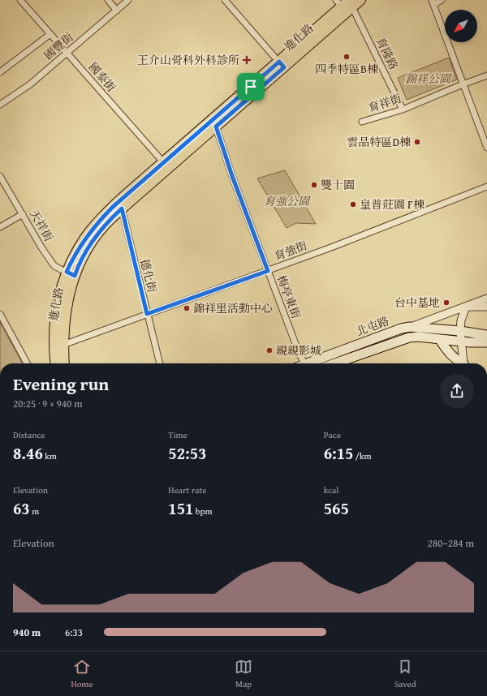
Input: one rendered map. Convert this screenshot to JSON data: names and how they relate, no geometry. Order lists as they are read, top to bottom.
{
  "streets": {
    "main road": ["進化路", "北屯路"],
    "street": [
      "國豐街",
      "育隆路",
      "國泰街",
      "育祥街",
      "天祥街",
      "育強街",
      "德化街",
      "梅亭東街"
    ]
  },
  "crossings": [
    ["進化路", "育隆路"],
    ["進化路", "國泰街"],
    ["進化路", "天祥街"],
    ["進化路", "育強街"],
    ["進化路", "德化街"],
    ["進化路", "梅亭東街"],
    ["國豐街", "國泰街"],
    ["育隆路", "育祥街"],
    ["育強街", "德化街"],
    ["育強街", "梅亭東街"]
  ],
  "parks": ["錦祥公園", "育強公園"],
  "places": {
    "other": [
      "四季特區B棟",
      "雲品特區D棟",
      "雙十園",
      "皇普莊園 F棟",
      "￼台中基地",
      "錦祥里活動中心",
      "親親影城"
    ],
    "health": ["王介山骨科外科診所"]
  },
  "north": "bottom left",
  "page": {
    "heading": ["Evening run", "20:25 · 9 × 940 m"],
    "stats": [
      ["Distance", "8.46 km"],
      ["Time", "52:53"],
      ["Pace", "6:15 /km"],
      ["Elevation", "63 m"],
      ["Heart rate", "151 bpm"],
      ["kcal", "565"]
    ],
    "chart": ["Elevation", "280–284 m"],
    "list": [
      {
        "name": "940 m",
        "note": "6:33"
      }
    ],
    "tabs": ["Home", "Map", "Saved"]
  }
}
